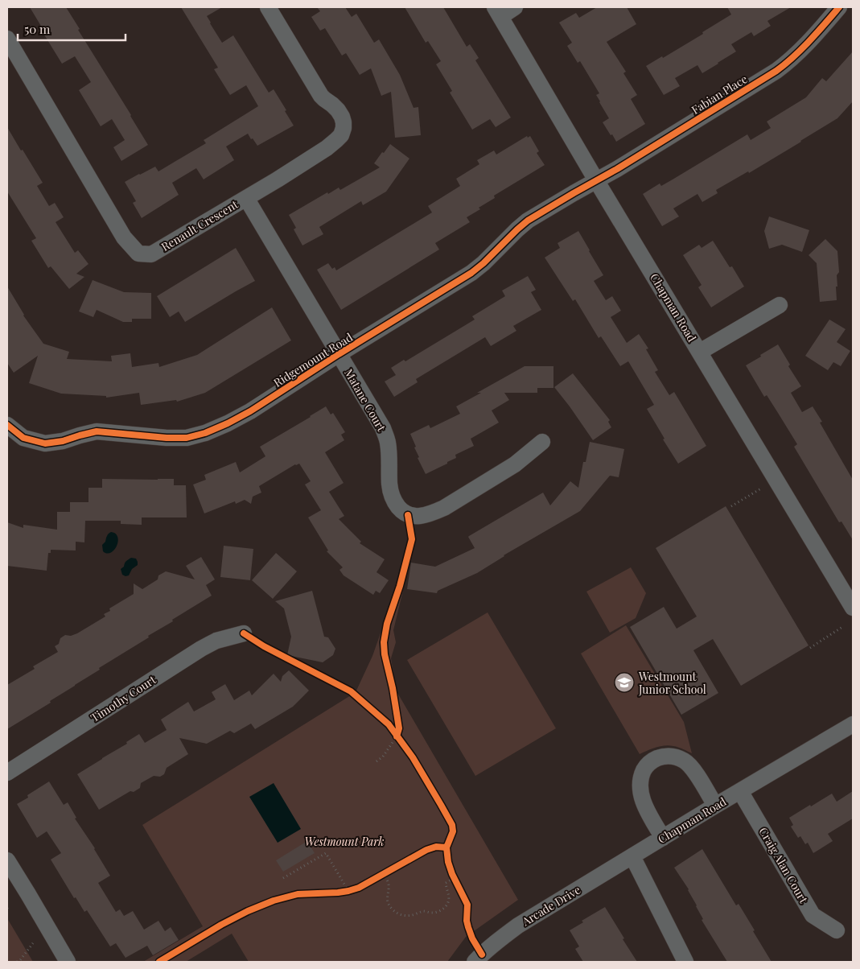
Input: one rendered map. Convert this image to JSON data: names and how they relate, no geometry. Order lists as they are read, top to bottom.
{
  "streets": {
    "street": [
      "Fabian Place",
      "Renault Crescent",
      "Chapman Road",
      "Ridgemount Road",
      "Matane Court",
      "Timothy Court",
      "Craig Alan Court",
      "Arcade Drive"
    ]
  },
  "crossings": [
    ["Fabian Place", "Chapman Road"],
    ["Fabian Place", "Ridgemount Road"],
    ["Renault Crescent", "Matane Court"],
    ["Chapman Road", "Ridgemount Road"],
    ["Chapman Road", "Craig Alan Court"],
    ["Chapman Road", "Arcade Drive"],
    ["Ridgemount Road", "Matane Court"]
  ],
  "parks": ["Westmount Park"],
  "places": {
    "school or university": ["Westmount Junior School"]
  },
  "scale_bar": "50 m"
}
